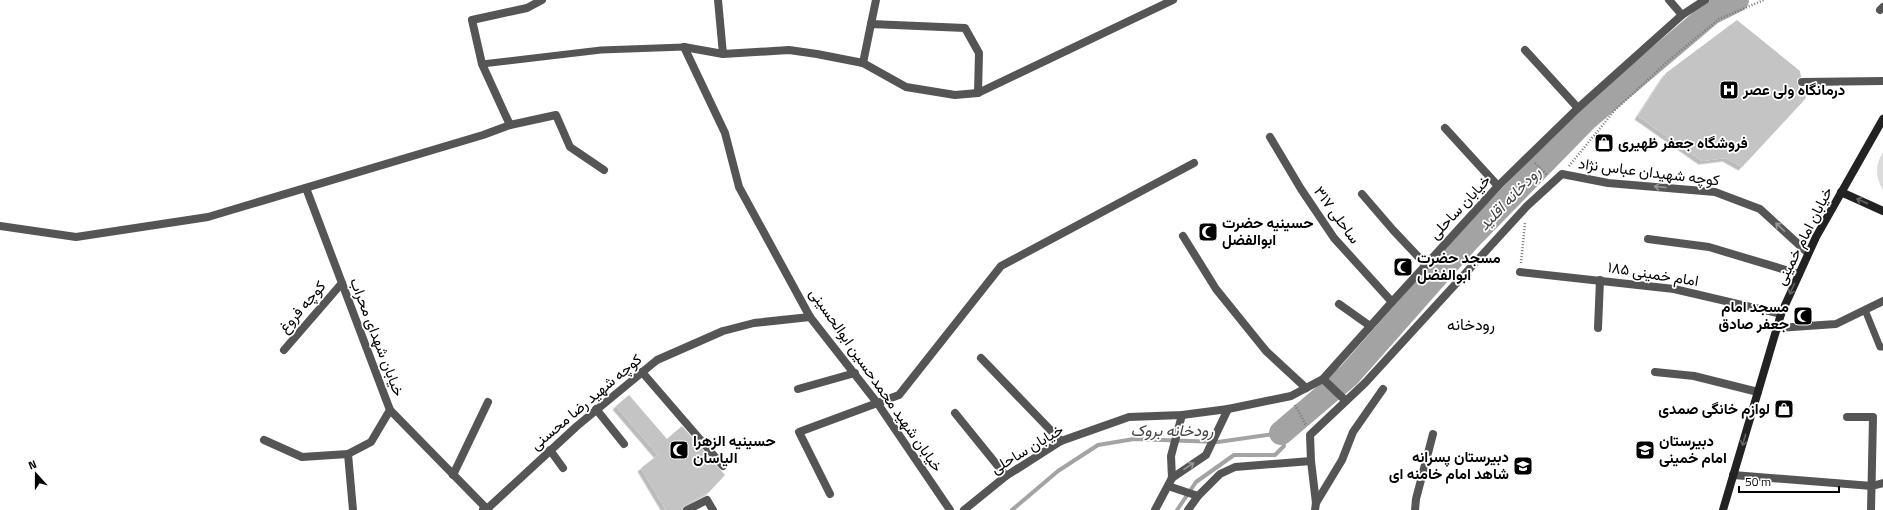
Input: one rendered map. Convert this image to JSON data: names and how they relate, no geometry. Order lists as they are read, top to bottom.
{
  "streets": {
    "main road": ["خیابان امام خمینی"],
    "street": [
      "کوچه شهیدان عباس نژاد",
      "خیابان ساحلی",
      "ساحلی ۳۱۷",
      "امام خمینی ۱۸۵",
      "کوچه فروغ",
      "خیابان شهدای محراب",
      "خیابان شهید محمدحسین ابوالحسینی",
      "کوچه شهید رضا محسنی"
    ]
  },
  "crossings": [
    ["کوچه شهیدان عباس نژاد", "خیابان امام خمینی"],
    ["خیابان ساحلی", "ساحلی ۳۱۷"],
    ["خیابان امام خمینی", "امام خمینی ۱۸۵"],
    ["کوچه فروغ", "خیابان شهدای محراب"],
    ["خیابان شهدای محراب", "کوچه شهید رضا محسنی"],
    ["خیابان شهید محمدحسین ابوالحسینی", "کوچه شهید رضا محسنی"]
  ],
  "districts": ["رودخانه"],
  "water": ["رودخانه اقلید", "رودخانه بروک"],
  "places": {
    "hospital": ["درمانگاه ولی عصر"],
    "shop": ["فروشگاه جعفر ظهیری", "لوازم خانگی صمدی"],
    "mosque": [
      "حسینیه حضرت ابوالفضل",
      "مسجد حضرت ابوالفضل",
      "مسجد امام جعفر صادق",
      "حسینیه الزهرا الیاسان"
    ],
    "school or university": ["دبیرستان امام خمینی", "دبیرستان پسرانه شاهد امام خامنه ای"]
  },
  "scale_bar": "50 m",
  "north": "top"
}
